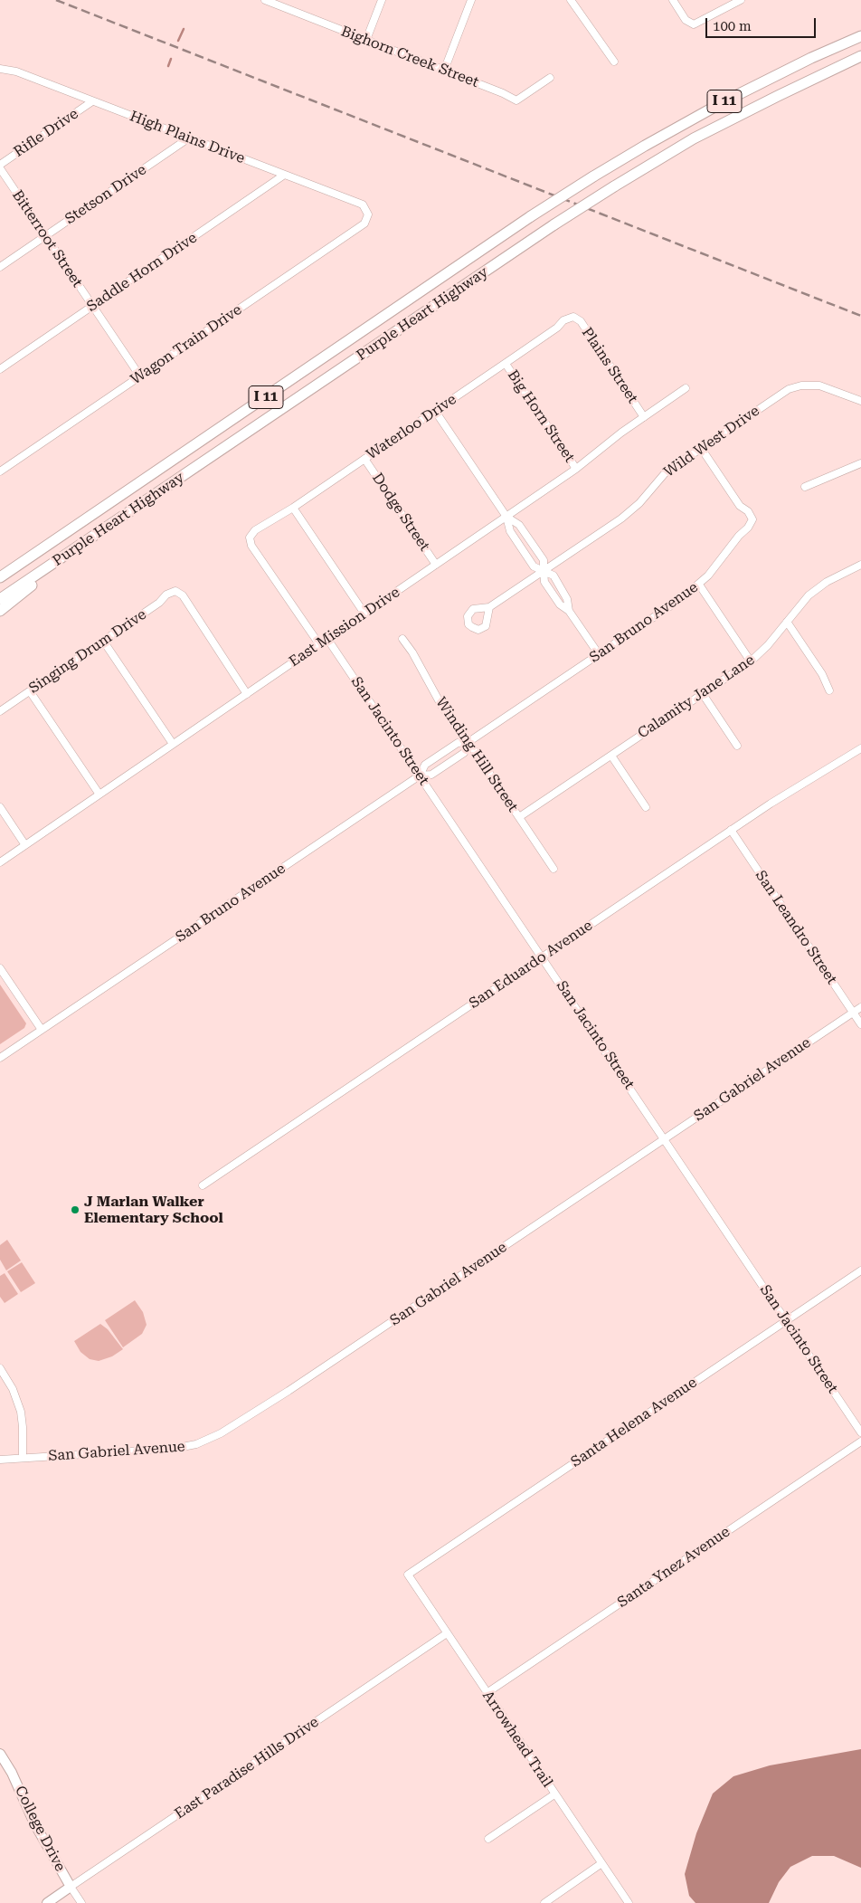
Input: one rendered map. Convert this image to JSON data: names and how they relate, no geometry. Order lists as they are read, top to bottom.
{
  "streets": {
    "highway": ["I 11", "Purple Heart Highway"],
    "main road": ["East Paradise Hills Drive", "College Drive"],
    "street": [
      "Bighorn Creek Street",
      "Rifle Drive",
      "High Plains Drive",
      "Stetson Drive",
      "Bitterroot Street",
      "Saddle Horn Drive",
      "Wagon Train Drive",
      "Plains Street",
      "Big Horn Street",
      "Waterloo Drive",
      "Wild West Drive",
      "Dodge Street",
      "San Bruno Avenue",
      "East Mission Drive",
      "Singing Drum Drive",
      "Calamity Jane Lane",
      "San Jacinto Street",
      "Winding Hill Street",
      "San Leandro Street",
      "San Eduardo Avenue",
      "San Gabriel Avenue",
      "Santa Helena Avenue",
      "Santa Ynez Avenue",
      "Arrowhead Trail"
    ]
  },
  "crossings": [
    ["Rifle Drive", "High Plains Drive"],
    ["High Plains Drive", "Stetson Drive"],
    ["High Plains Drive", "Saddle Horn Drive"],
    ["High Plains Drive", "Wagon Train Drive"],
    ["Stetson Drive", "Bitterroot Street"],
    ["Bitterroot Street", "Saddle Horn Drive"],
    ["Bitterroot Street", "Wagon Train Drive"],
    ["Plains Street", "Waterloo Drive"],
    ["Plains Street", "East Mission Drive"],
    ["Big Horn Street", "Waterloo Drive"],
    ["Big Horn Street", "East Mission Drive"],
    ["Waterloo Drive", "Dodge Street"],
    ["Waterloo Drive", "East Mission Drive"],
    ["Wild West Drive", "San Bruno Avenue"],
    ["Dodge Street", "East Mission Drive"],
    ["San Bruno Avenue", "San Jacinto Street"],
    ["San Bruno Avenue", "Winding Hill Street"],
    ["East Mission Drive", "Singing Drum Drive"],
    ["East Mission Drive", "San Jacinto Street"],
    ["Calamity Jane Lane", "Winding Hill Street"],
    ["San Jacinto Street", "San Eduardo Avenue"],
    ["San Jacinto Street", "San Gabriel Avenue"],
    ["San Jacinto Street", "Santa Helena Avenue"],
    ["San Leandro Street", "San Eduardo Avenue"],
    ["San Leandro Street", "San Gabriel Avenue"],
    ["Santa Helena Avenue", "Arrowhead Trail"],
    ["Santa Ynez Avenue", "Arrowhead Trail"],
    ["Arrowhead Trail", "East Paradise Hills Drive"],
    ["East Paradise Hills Drive", "College Drive"]
  ],
  "places": ["J Marlan Walker Elementary School"],
  "scale_bar": "100 m"
}
